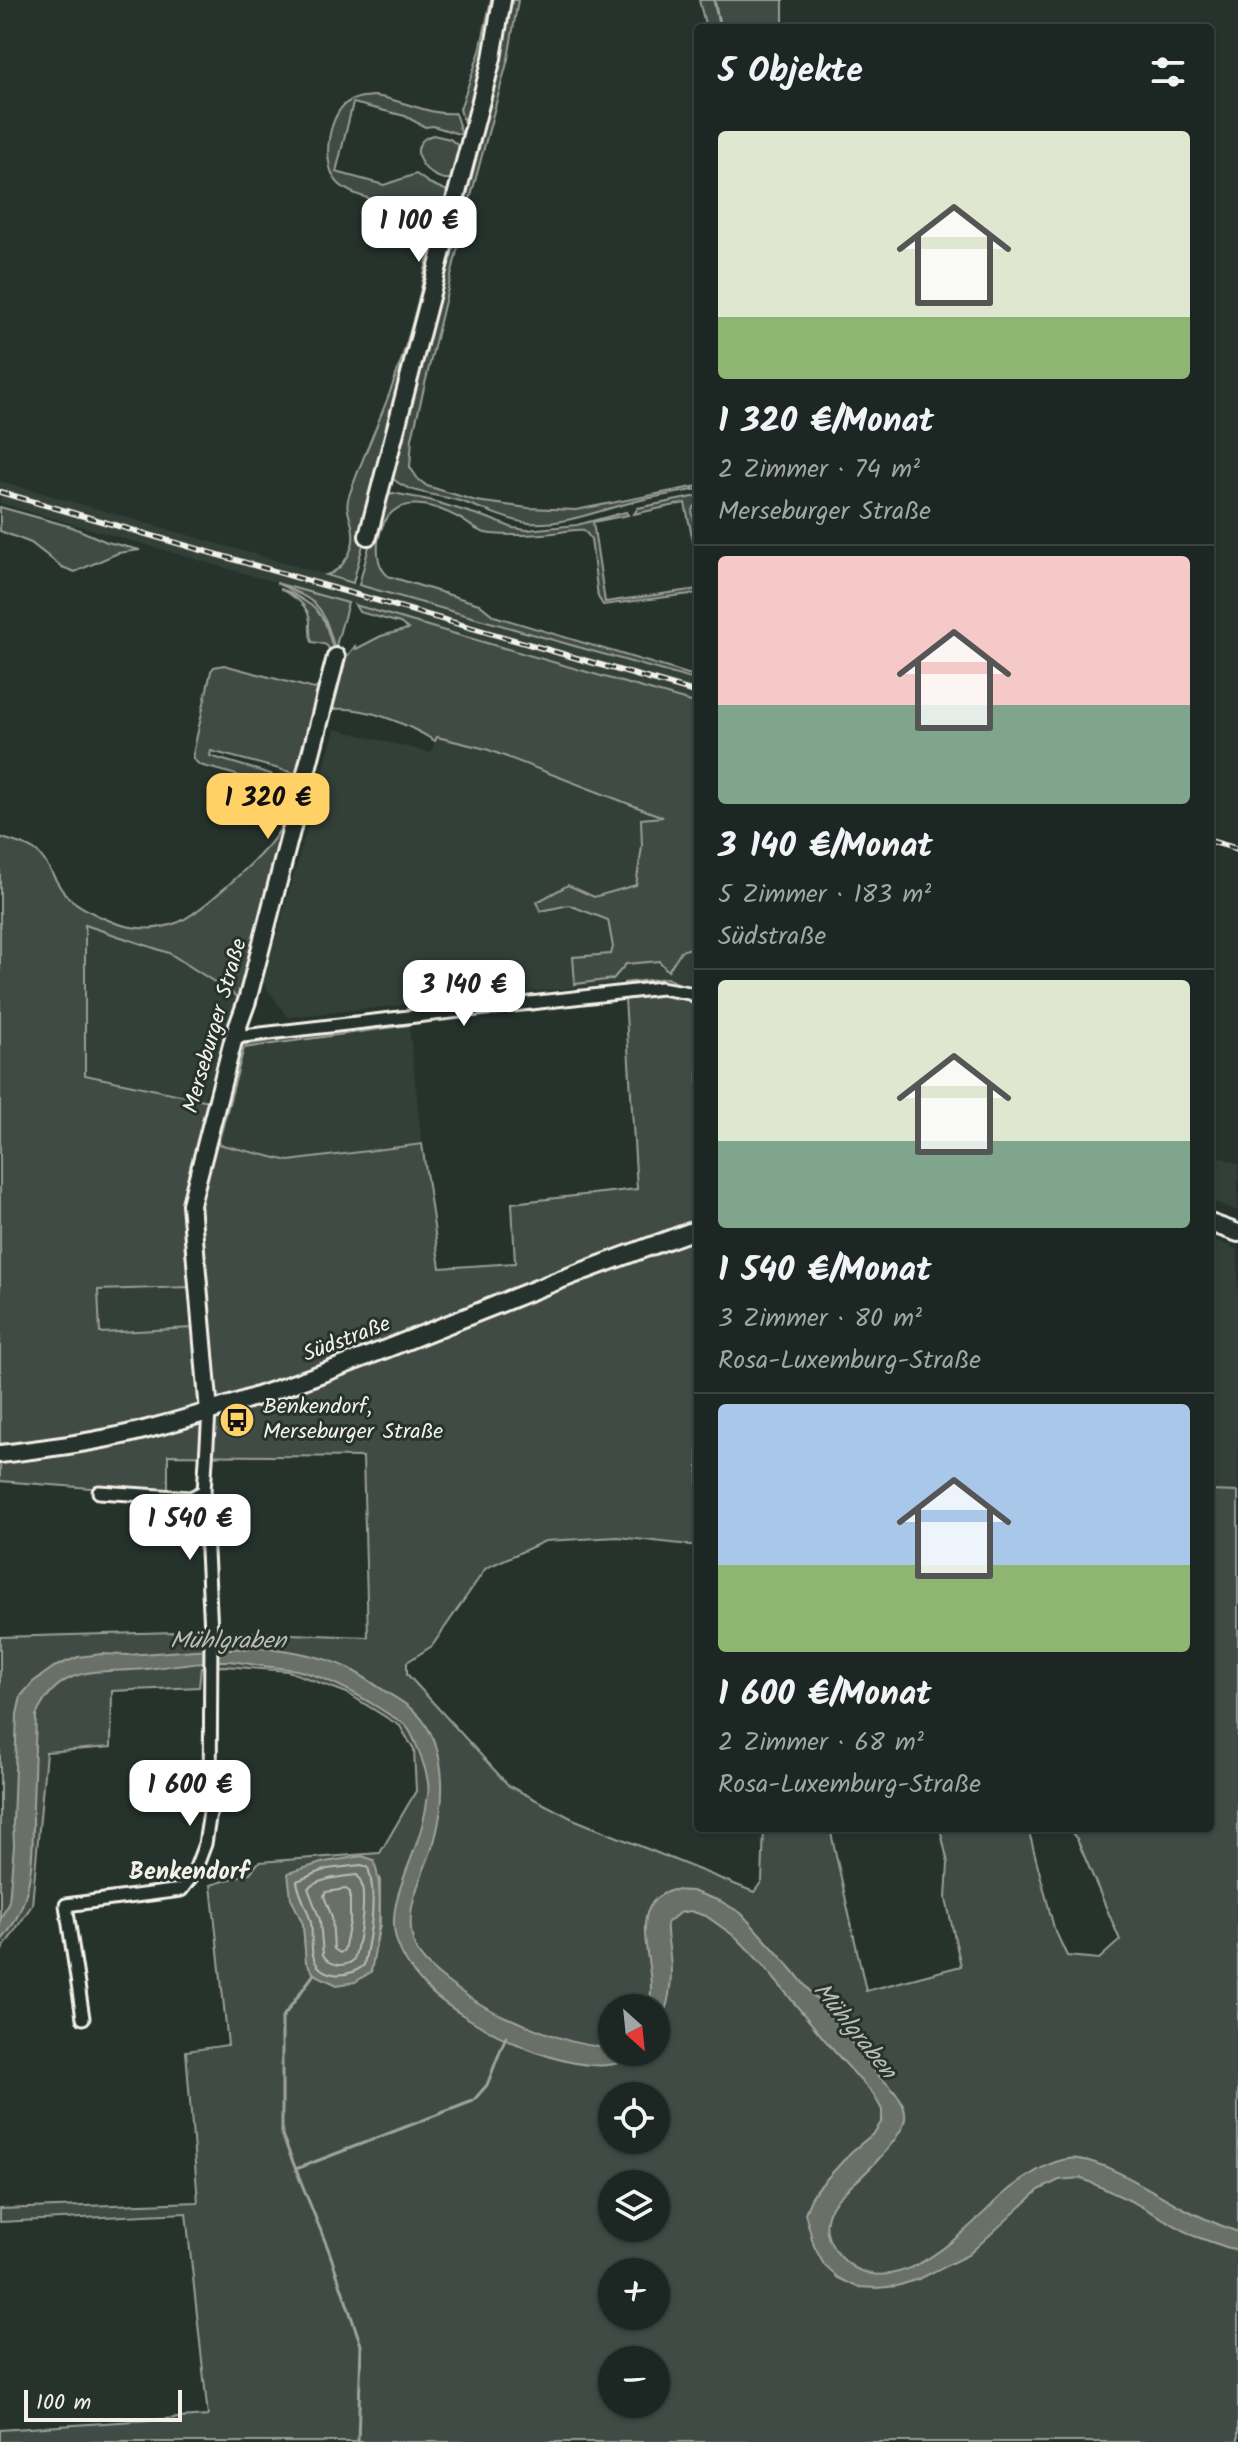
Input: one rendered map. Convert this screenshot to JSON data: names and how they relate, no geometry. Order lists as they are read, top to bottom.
{
  "streets": {
    "street": ["Merseburger Straße", "Südstraße"]
  },
  "crossings": [
    ["Merseburger Straße", "Südstraße"]
  ],
  "districts": ["Benkendorf"],
  "water": ["Mühlgraben"],
  "places": {
    "bus stop": ["Benkendorf, Merseburger Straße"]
  },
  "scale_bar": "100 m",
  "north": "bottom right",
  "page": {
    "heading": "5 Objekte",
    "list": [
      {
        "name": "1 320 €/Monat",
        "note": "2 Zimmer · 74 m² · Merseburger Straße"
      },
      {
        "name": "3 140 €/Monat",
        "note": "5 Zimmer · 183 m² · Südstraße"
      },
      {
        "name": "1 540 €/Monat",
        "note": "3 Zimmer · 80 m² · Rosa-Luxemburg-Straße"
      },
      {
        "name": "1 600 €/Monat",
        "note": "2 Zimmer · 68 m² · Rosa-Luxemburg-Straße"
      }
    ],
    "price": [
      "1 100 €",
      "1 320 €",
      "3 140 €",
      "1 540 €",
      "1 600 €"
    ],
    "map_buttons": ["+", "−"],
    "scale": "100 m"
  }
}
